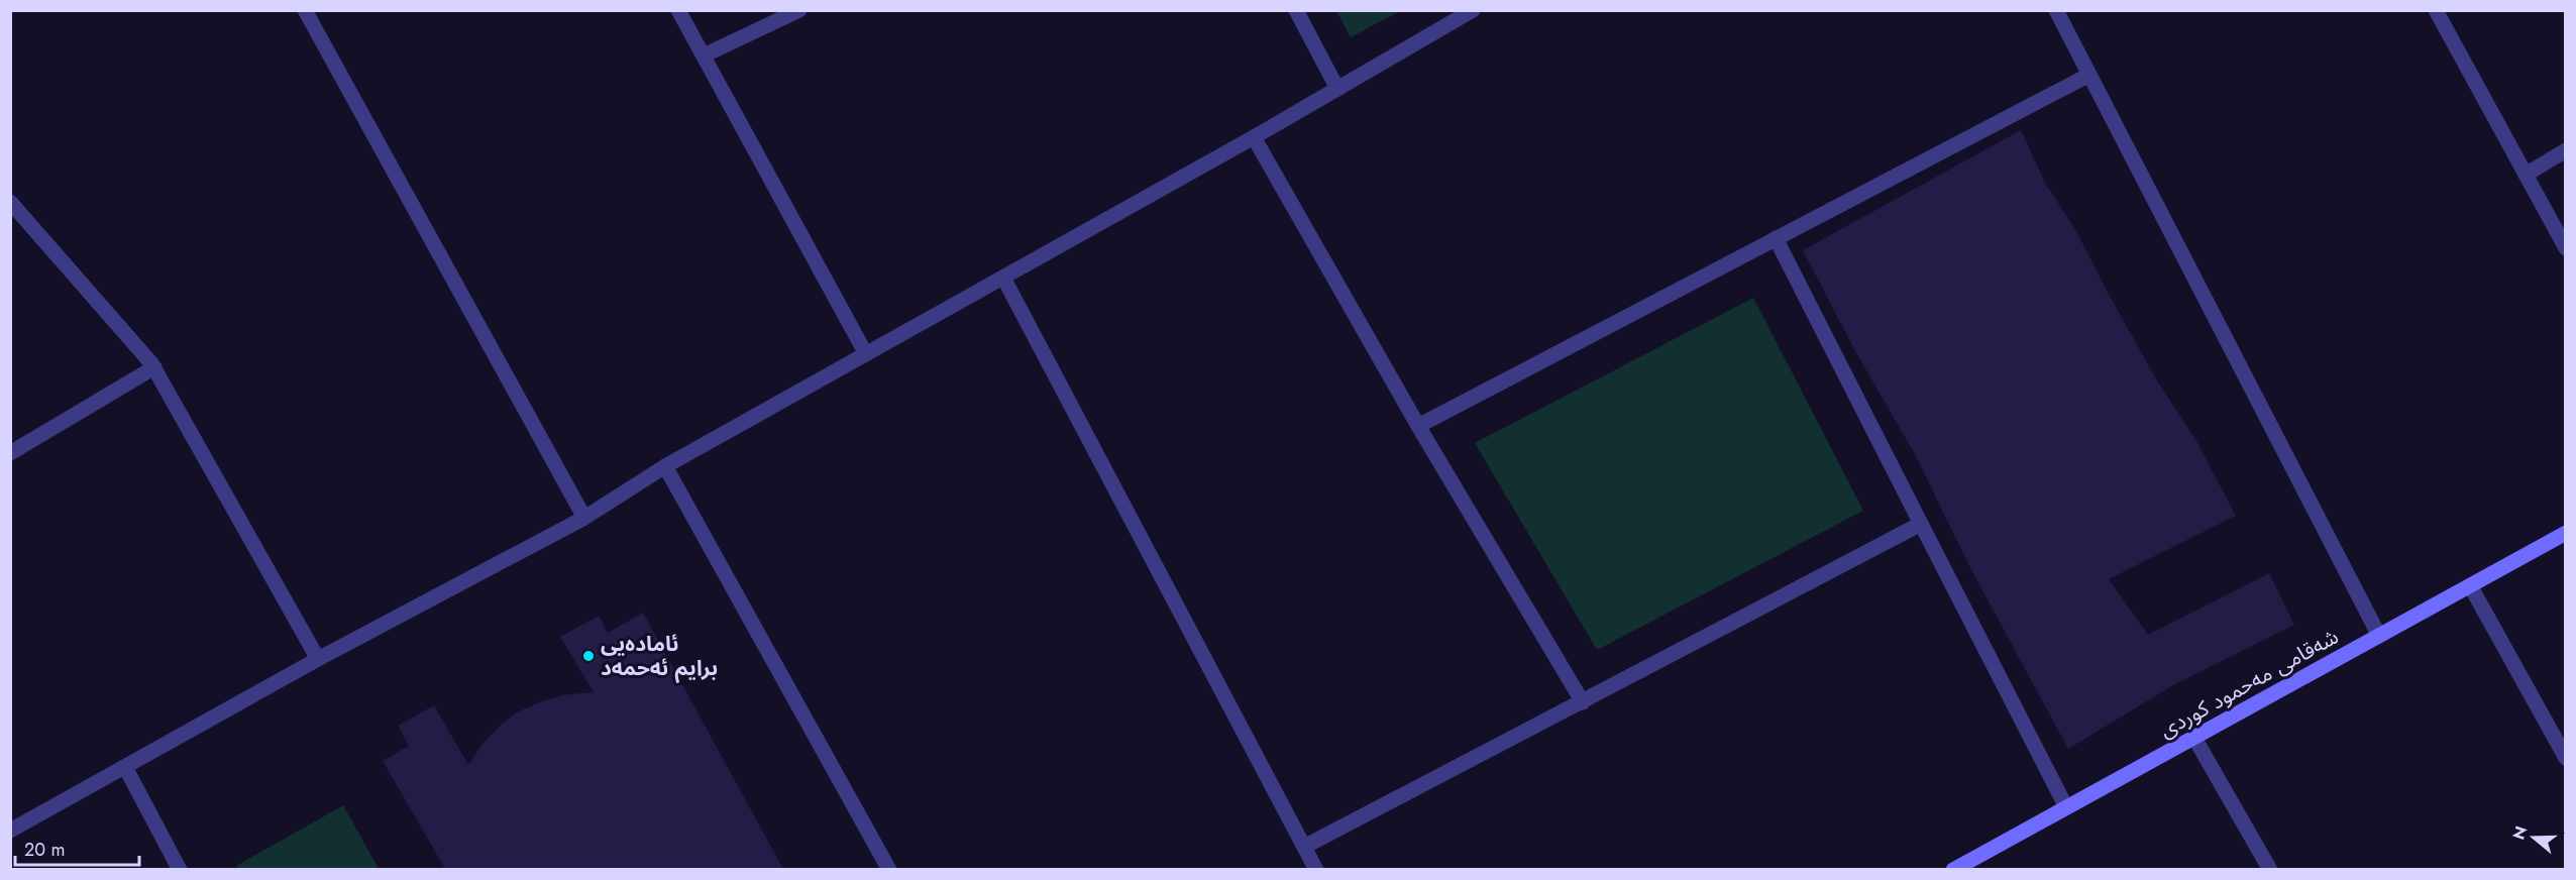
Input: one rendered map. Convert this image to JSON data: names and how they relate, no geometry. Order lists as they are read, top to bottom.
{
  "streets": {
    "street": ["شەقامی مەحمود کوردی"]
  },
  "places": ["ئامادەیی برایم ئەحمەد"],
  "scale_bar": "20 m",
  "north": "left"
}
